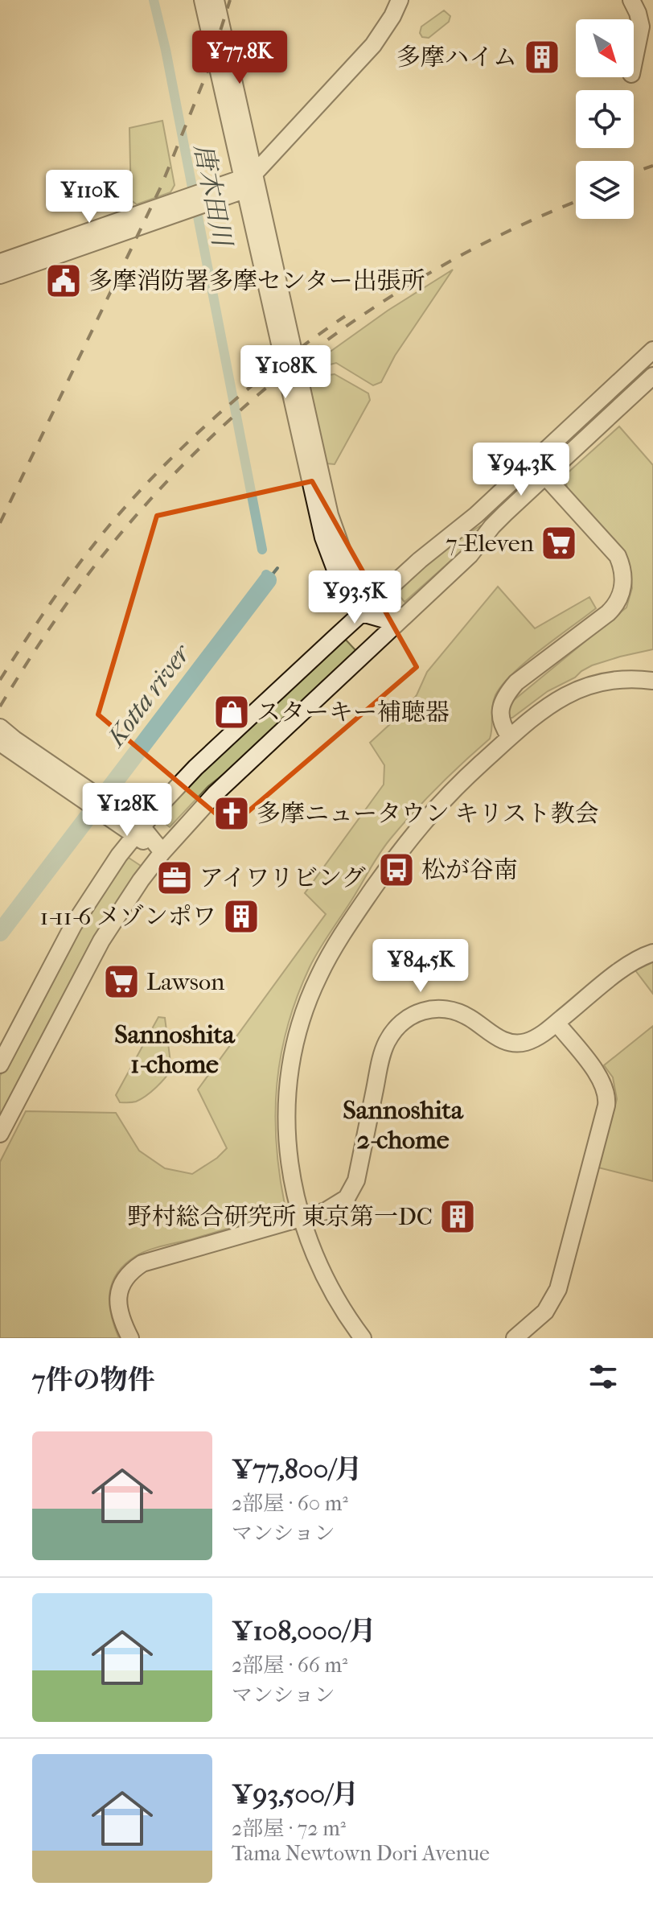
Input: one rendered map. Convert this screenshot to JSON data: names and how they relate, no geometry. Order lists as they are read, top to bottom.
{
  "districts": ["Sannoshita 1-chome", "Sannoshita 2-chome"],
  "water": ["唐木田川", "Kotta river"],
  "places": {
    "building": ["多摩ハイム", "1-11-6 メゾンポワ", "野村総合研究所 東京第一DC"],
    "public building": ["多摩消防署多摩センター出張所"],
    "supermarket": ["7-Eleven", "Lawson"],
    "shop": ["スターキー補聴器"],
    "church": ["多摩ニュータウン キリスト教会"],
    "bus stop": ["松が谷南"],
    "office": ["アイワリビング"]
  },
  "north": "bottom right",
  "page": {
    "price": [
      "¥77.8K",
      "¥110K",
      "¥108K",
      "¥94.3K",
      "¥93.5K",
      "¥128K",
      "¥84.5K"
    ],
    "heading": "7件の物件",
    "list": [
      {
        "name": "¥77,800/月",
        "note": "2部屋 · 60 m² · マンション"
      },
      {
        "name": "¥108,000/月",
        "note": "2部屋 · 66 m² · マンション"
      },
      {
        "name": "¥93,500/月",
        "note": "2部屋 · 72 m² · Tama Newtown Dori Avenue"
      }
    ]
  }
}
